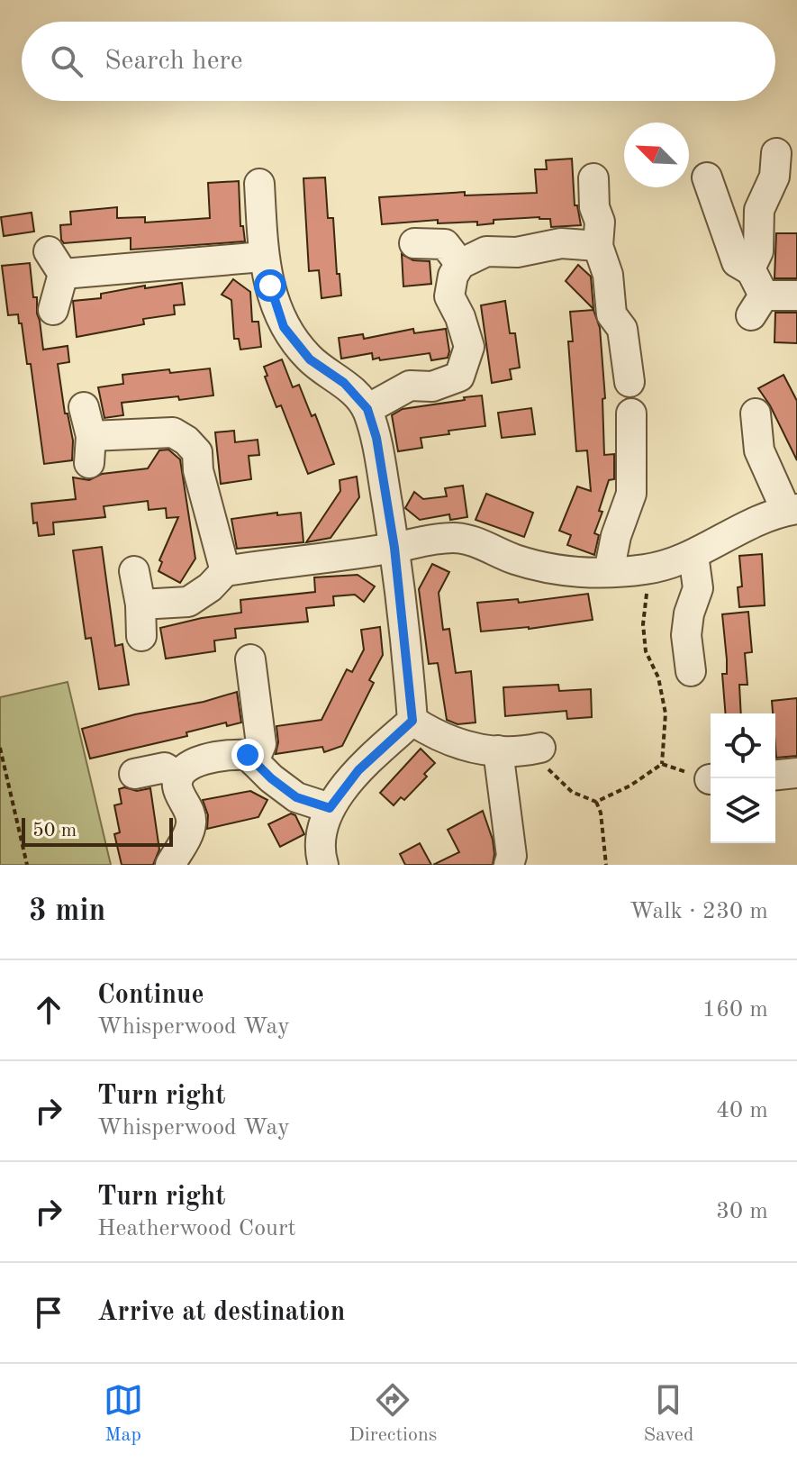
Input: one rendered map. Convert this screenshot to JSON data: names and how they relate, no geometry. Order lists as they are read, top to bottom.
{
  "scale_bar": "50 m",
  "north": "top left",
  "page": {
    "search": "Search here",
    "scale": "50 m",
    "heading": ["3 min", "Walk · 230 m"],
    "list": [
      ["Continue", "Whisperwood Way", "160 m"],
      ["Turn right", "Whisperwood Way", "40 m"],
      ["Turn right", "Heatherwood Court", "30 m"],
      "Arrive at destination"
    ],
    "nav": ["Map", "Directions", "Saved"]
  }
}
